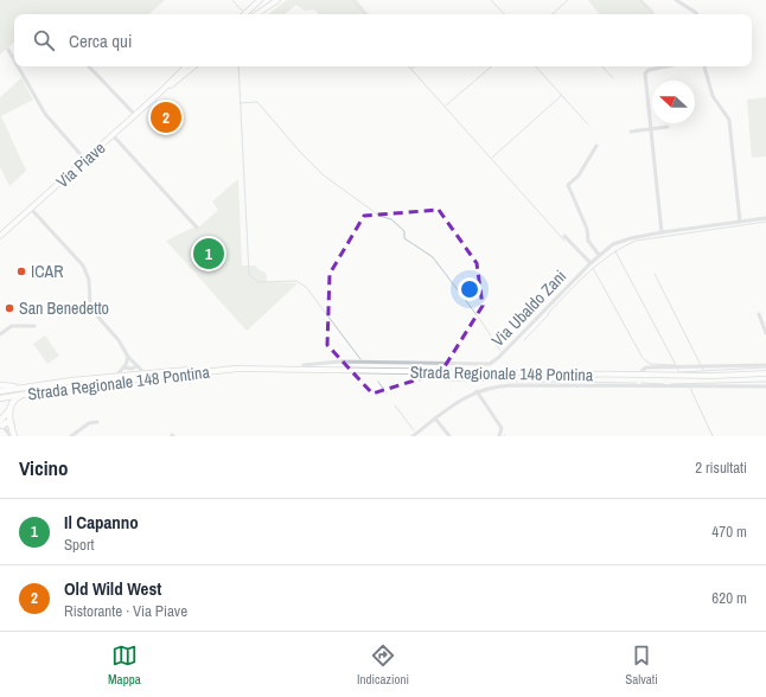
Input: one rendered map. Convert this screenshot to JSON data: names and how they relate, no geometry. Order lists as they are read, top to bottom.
{
  "streets": {
    "highway": ["Strada Regionale 148 Pontina"],
    "main road": ["Via Piave"],
    "street": ["Via Ubaldo Zani"]
  },
  "crossings": [
    ["Via Ubaldo Zani", "Strada Regionale 148 Pontina"]
  ],
  "places": ["ICAR", "San Benedetto"],
  "north": "left",
  "page": {
    "search": "Cerca qui",
    "pins": ["2", "1"],
    "heading": ["Vicino", "2 risultati"],
    "list": [
      {
        "mark": "1",
        "name": "Il Capanno",
        "note": "Sport",
        "value": "470 m"
      },
      {
        "mark": "2",
        "name": "Old Wild West",
        "note": "Ristorante · Via Piave",
        "value": "620 m"
      }
    ],
    "nav": ["Mappa", "Indicazioni", "Salvati"]
  }
}
